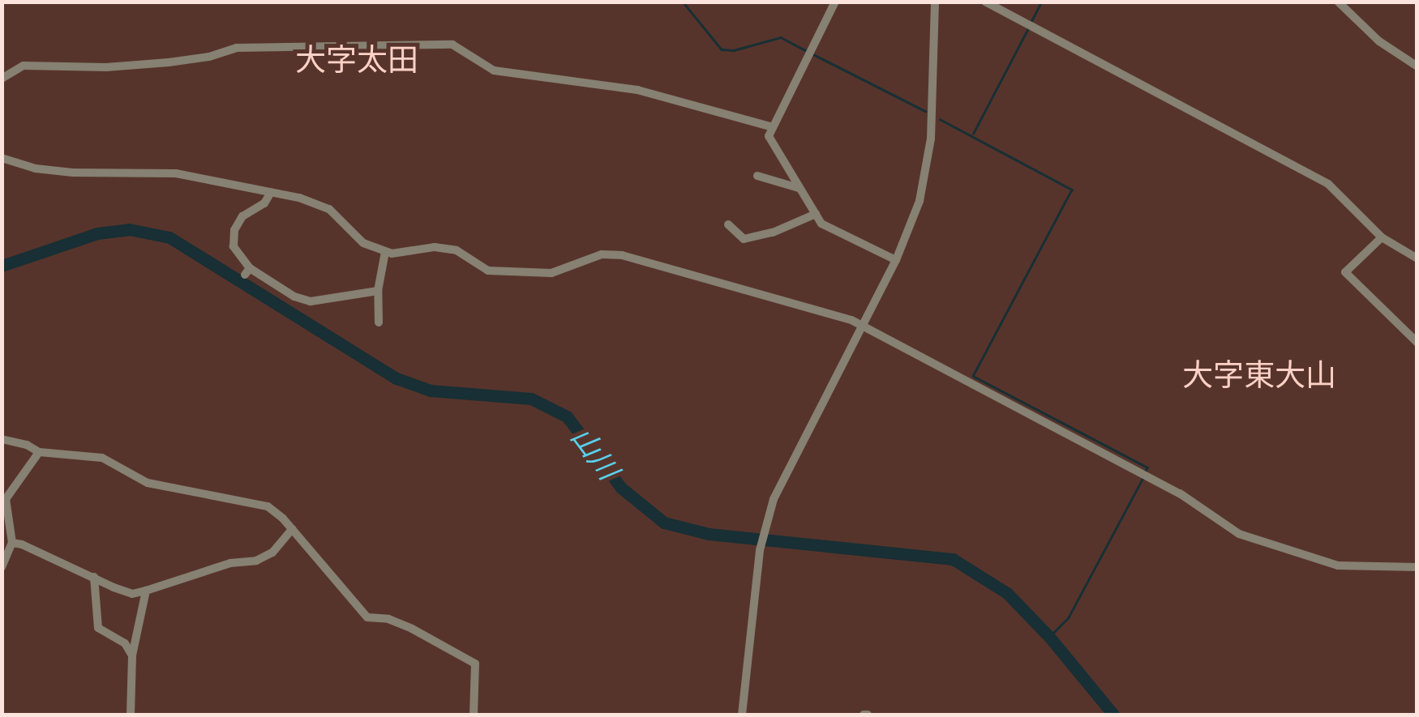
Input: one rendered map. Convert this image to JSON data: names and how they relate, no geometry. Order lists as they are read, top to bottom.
{
  "districts": ["大字太田", "大字東大山"],
  "water": ["山川"]
}
